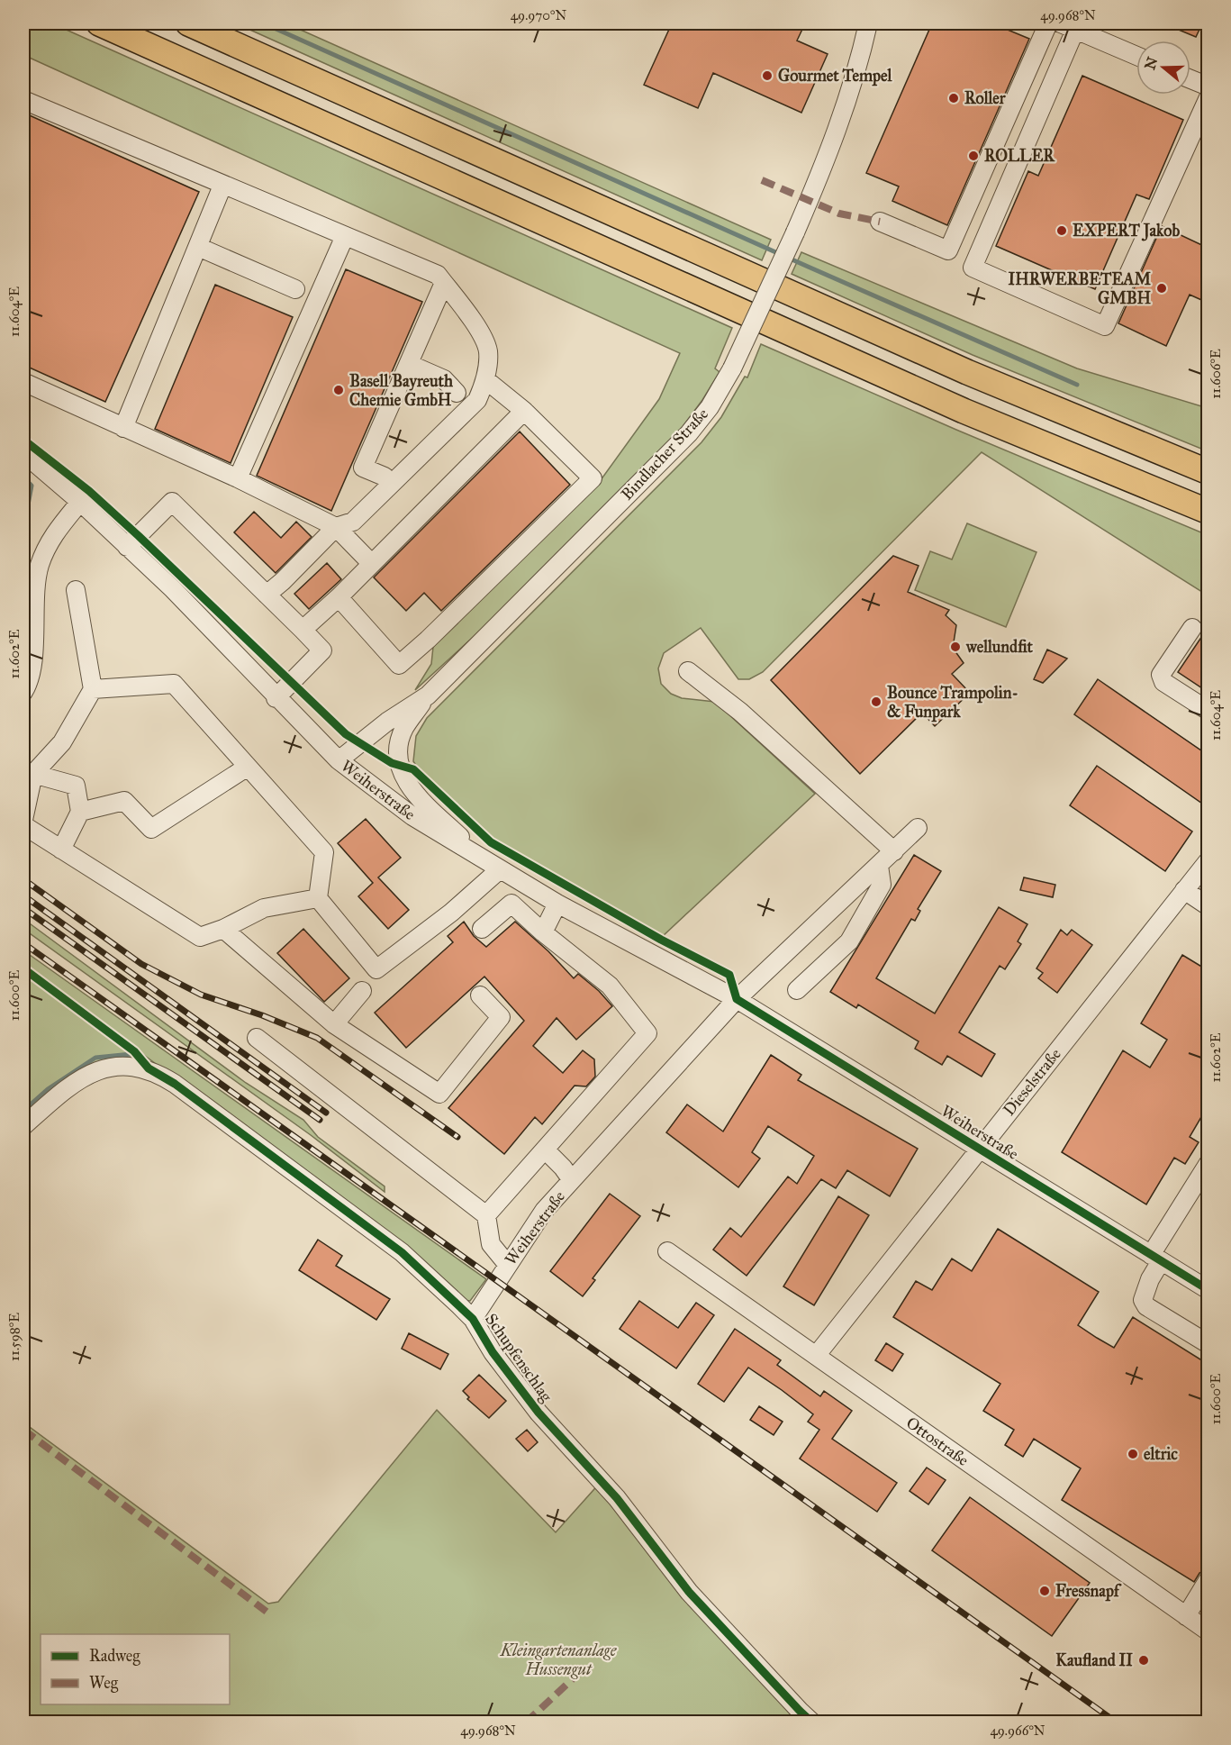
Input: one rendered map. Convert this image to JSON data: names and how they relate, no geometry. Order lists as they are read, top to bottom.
{
  "streets": {
    "street": [
      "Bindlacher Straße",
      "Weiherstraße",
      "Dieselstraße",
      "Schupfenschlag",
      "Ottostraße"
    ]
  },
  "crossings": [
    ["Bindlacher Straße", "Weiherstraße"],
    ["Weiherstraße", "Dieselstraße"],
    ["Weiherstraße", "Schupfenschlag"],
    ["Dieselstraße", "Ottostraße"]
  ],
  "parks": ["Kleingartenanlage Hussengut"],
  "places": [
    "Gourmet Tempel",
    "Roller",
    "ROLLER",
    "EXPERT Jakob",
    "IHRWERBETEAM GMBH",
    "Basell Bayreuth Chemie GmbH",
    "wellundfit",
    "Bounce Trampolin- & Funpark",
    "eltric",
    "Fressnapf",
    "Kaufland II"
  ],
  "legend": ["Radweg", "Weg"],
  "north": "left",
  "coordinates": [
    "49.970°N",
    "49.968°N",
    "11.604°E",
    "11.606°E",
    "11.602°E",
    "11.600°E",
    "11.598°E",
    "49.966°N"
  ]
}
